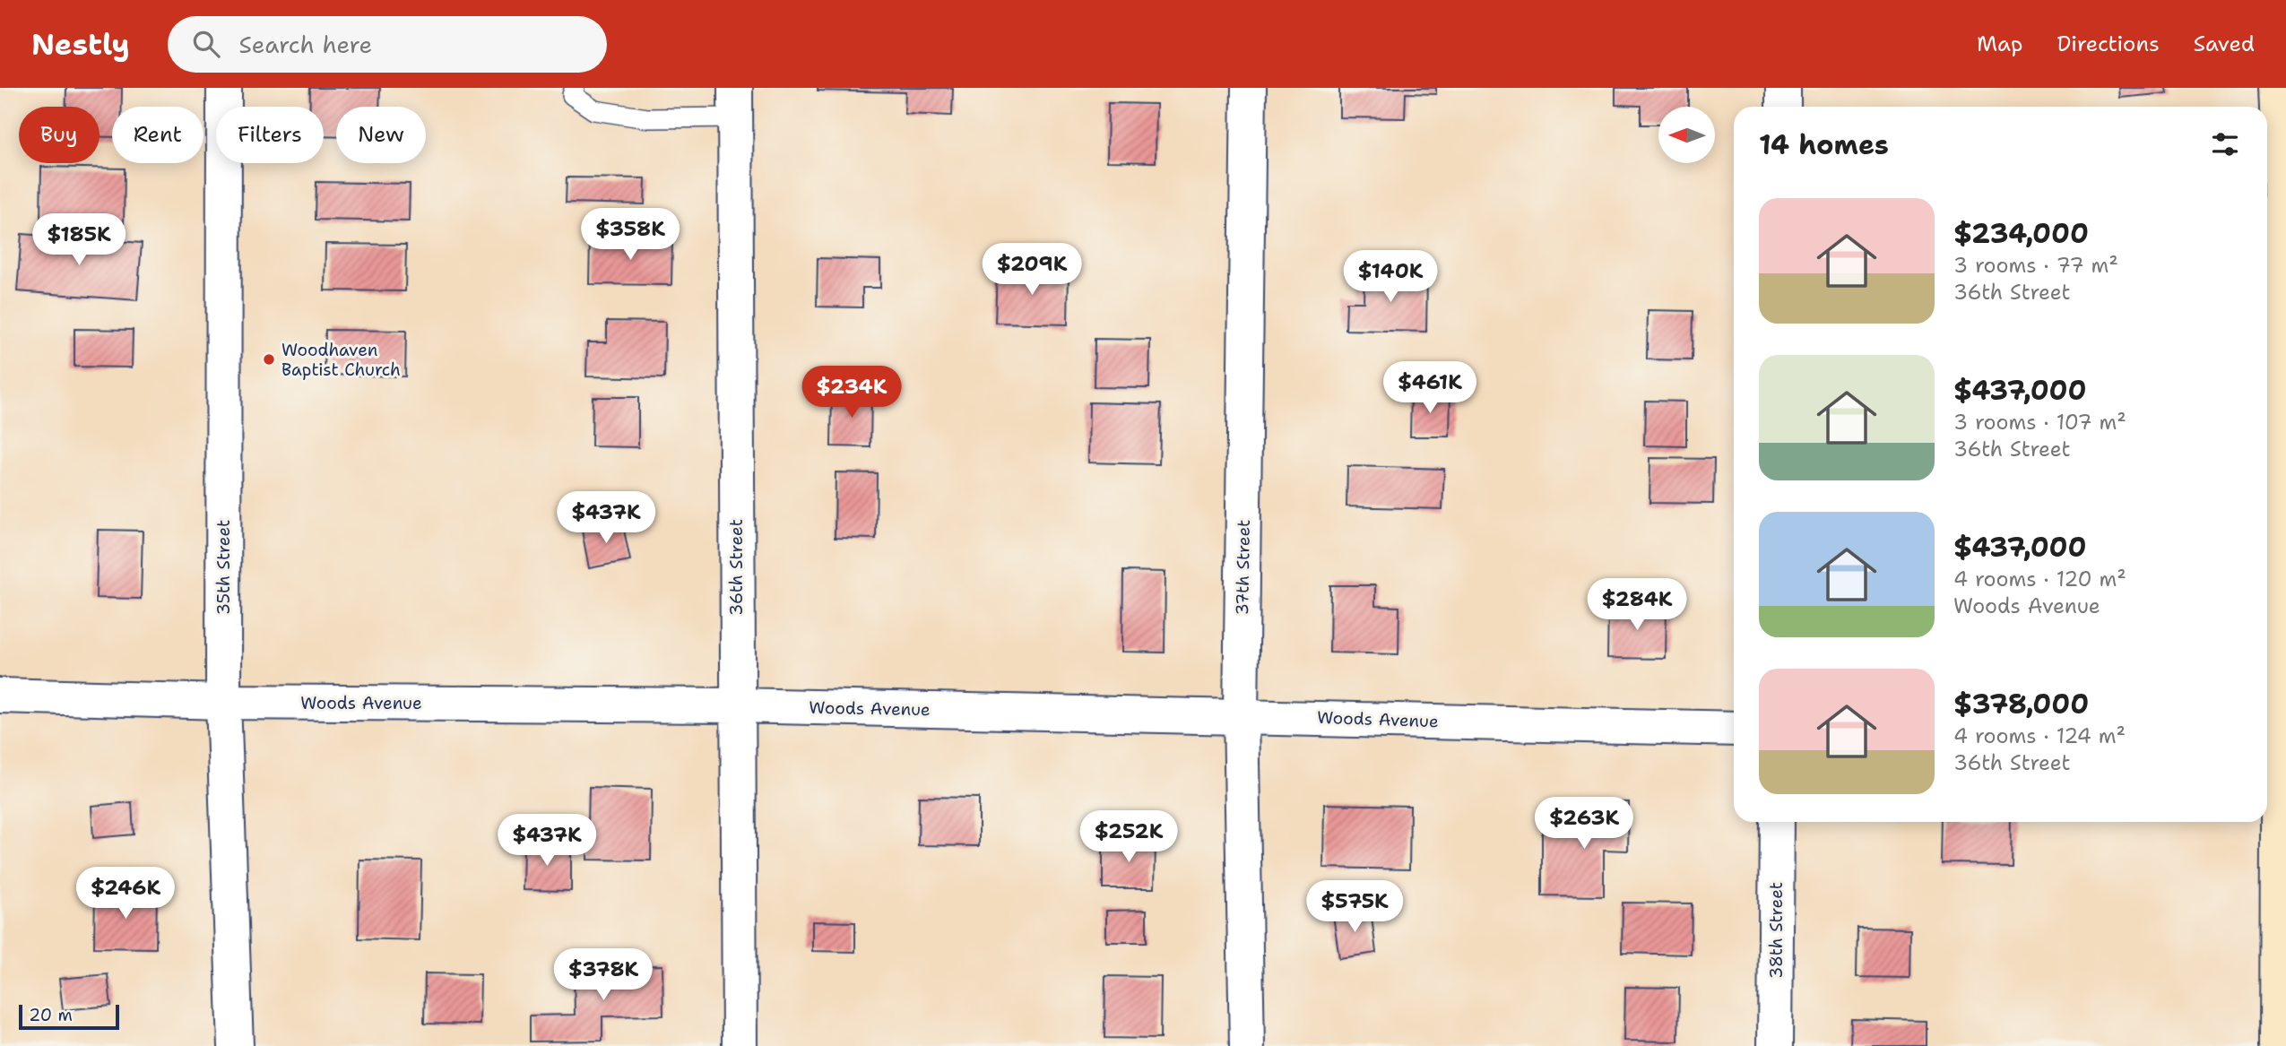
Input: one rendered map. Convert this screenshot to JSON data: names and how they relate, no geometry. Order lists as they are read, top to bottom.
{
  "streets": {
    "street": [
      "35th Street",
      "36th Street",
      "37th Street",
      "Woods Avenue",
      "38th Street"
    ]
  },
  "crossings": [
    ["35th Street", "Woods Avenue"],
    ["36th Street", "Woods Avenue"],
    ["37th Street", "Woods Avenue"]
  ],
  "places": ["Woodhaven Baptist Church"],
  "scale_bar": "20 m",
  "north": "left",
  "page": {
    "header": "Nestly",
    "search": "Search here",
    "nav": ["Map", "Directions", "Saved"],
    "chip": [
      "Buy",
      "Rent",
      "Filters",
      "New"
    ],
    "heading": "14 homes",
    "list": [
      {
        "name": "$234,000",
        "note": "3 rooms · 77 m² · 36th Street"
      },
      {
        "name": "$437,000",
        "note": "3 rooms · 107 m² · 36th Street"
      },
      {
        "name": "$437,000",
        "note": "4 rooms · 120 m² · Woods Avenue"
      },
      {
        "name": "$378,000",
        "note": "4 rooms · 124 m² · 36th Street"
      }
    ],
    "price": [
      "$358K",
      "$185K",
      "$209K",
      "$140K",
      "$461K",
      "$234K",
      "$437K",
      "$284K",
      "$263K",
      "$252K",
      "$437K",
      "$246K",
      "$575K",
      "$378K"
    ],
    "scale": "20 m"
  }
}
